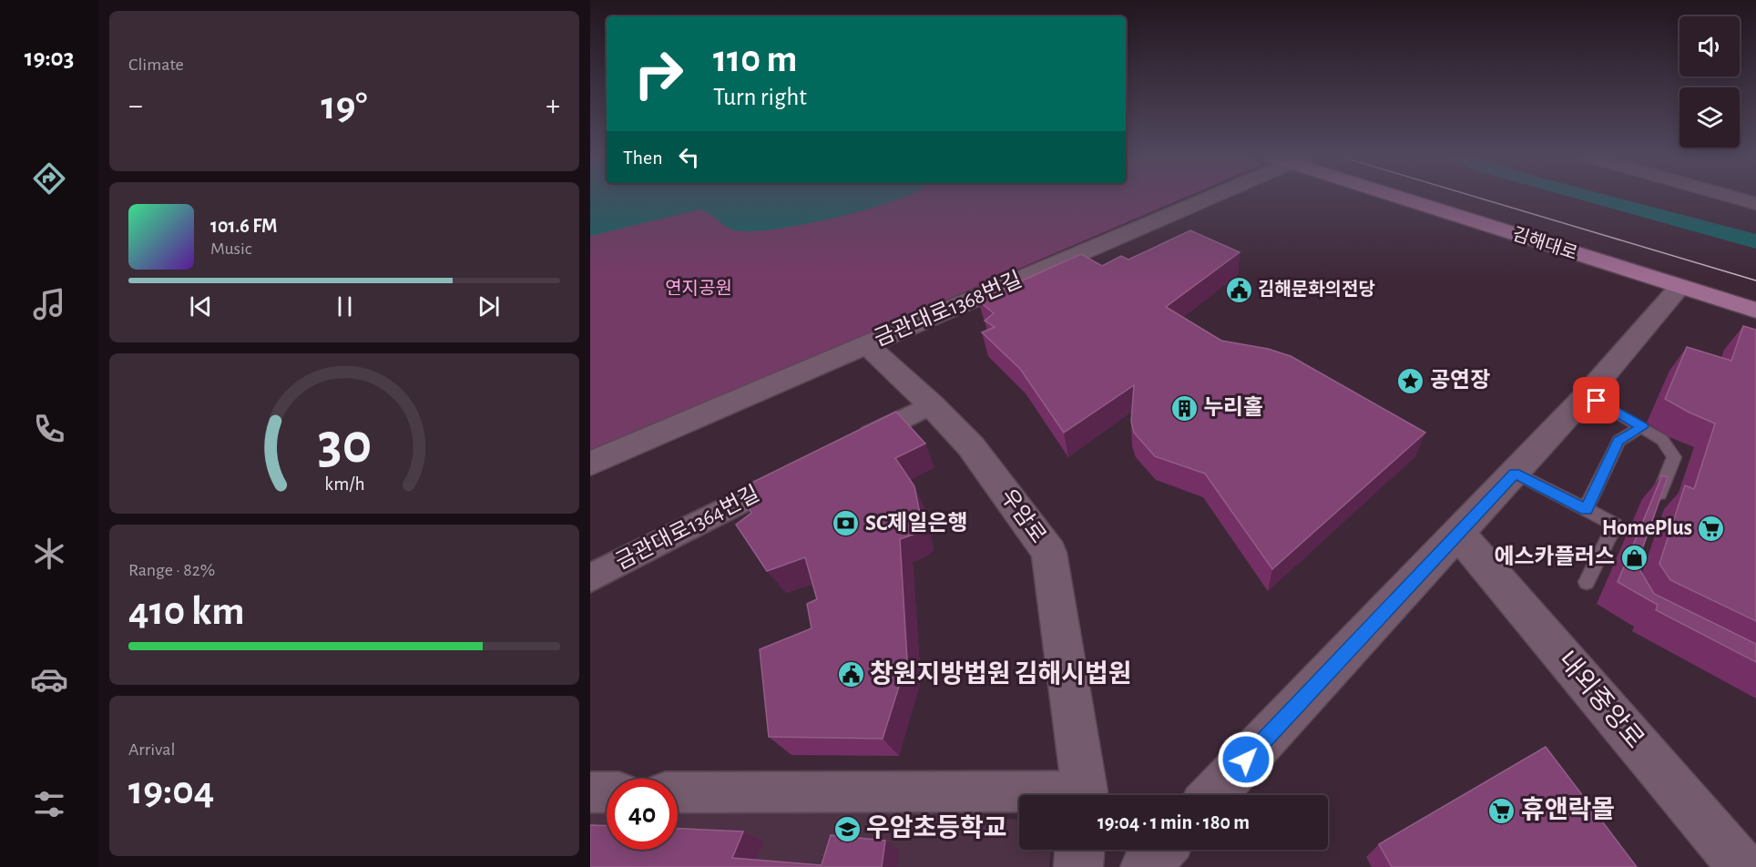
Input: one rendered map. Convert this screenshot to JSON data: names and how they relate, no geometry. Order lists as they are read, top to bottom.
{
  "streets": {
    "main road": ["김해대로"],
    "street": [
      "금관대로1368번길",
      "우암로",
      "금관대로1364번길",
      "내외중앙로"
    ]
  },
  "crossings": [
    ["금관대로1368번길", "우암로"]
  ],
  "parks": ["연지공원"],
  "places": {
    "public building": ["김해문화의전당", "창원지방법원 김해시법원"],
    "place": ["공연장"],
    "building": ["누리홀"],
    "bank": ["SC제일은행"],
    "supermarket": ["HomePlus", "휴앤락몰"],
    "shop": ["에스카플러스"],
    "school or university": ["우암초등학교"]
  },
  "page": {
    "tabs": "19:03",
    "tile": [
      "Climate",
      ["Range · 82%", "410 km"],
      ["Arrival", "19:04"]
    ],
    "turn": ["110 m", "Turn right"],
    "heat": ["−", "19°", "+"],
    "then": "Then",
    "song": ["101.6 FM", "Music"],
    "limit": "40",
    "trip": "19:04 · 1 min · 180 m",
    "gauge": ["30", "km/h"]
  }
}
